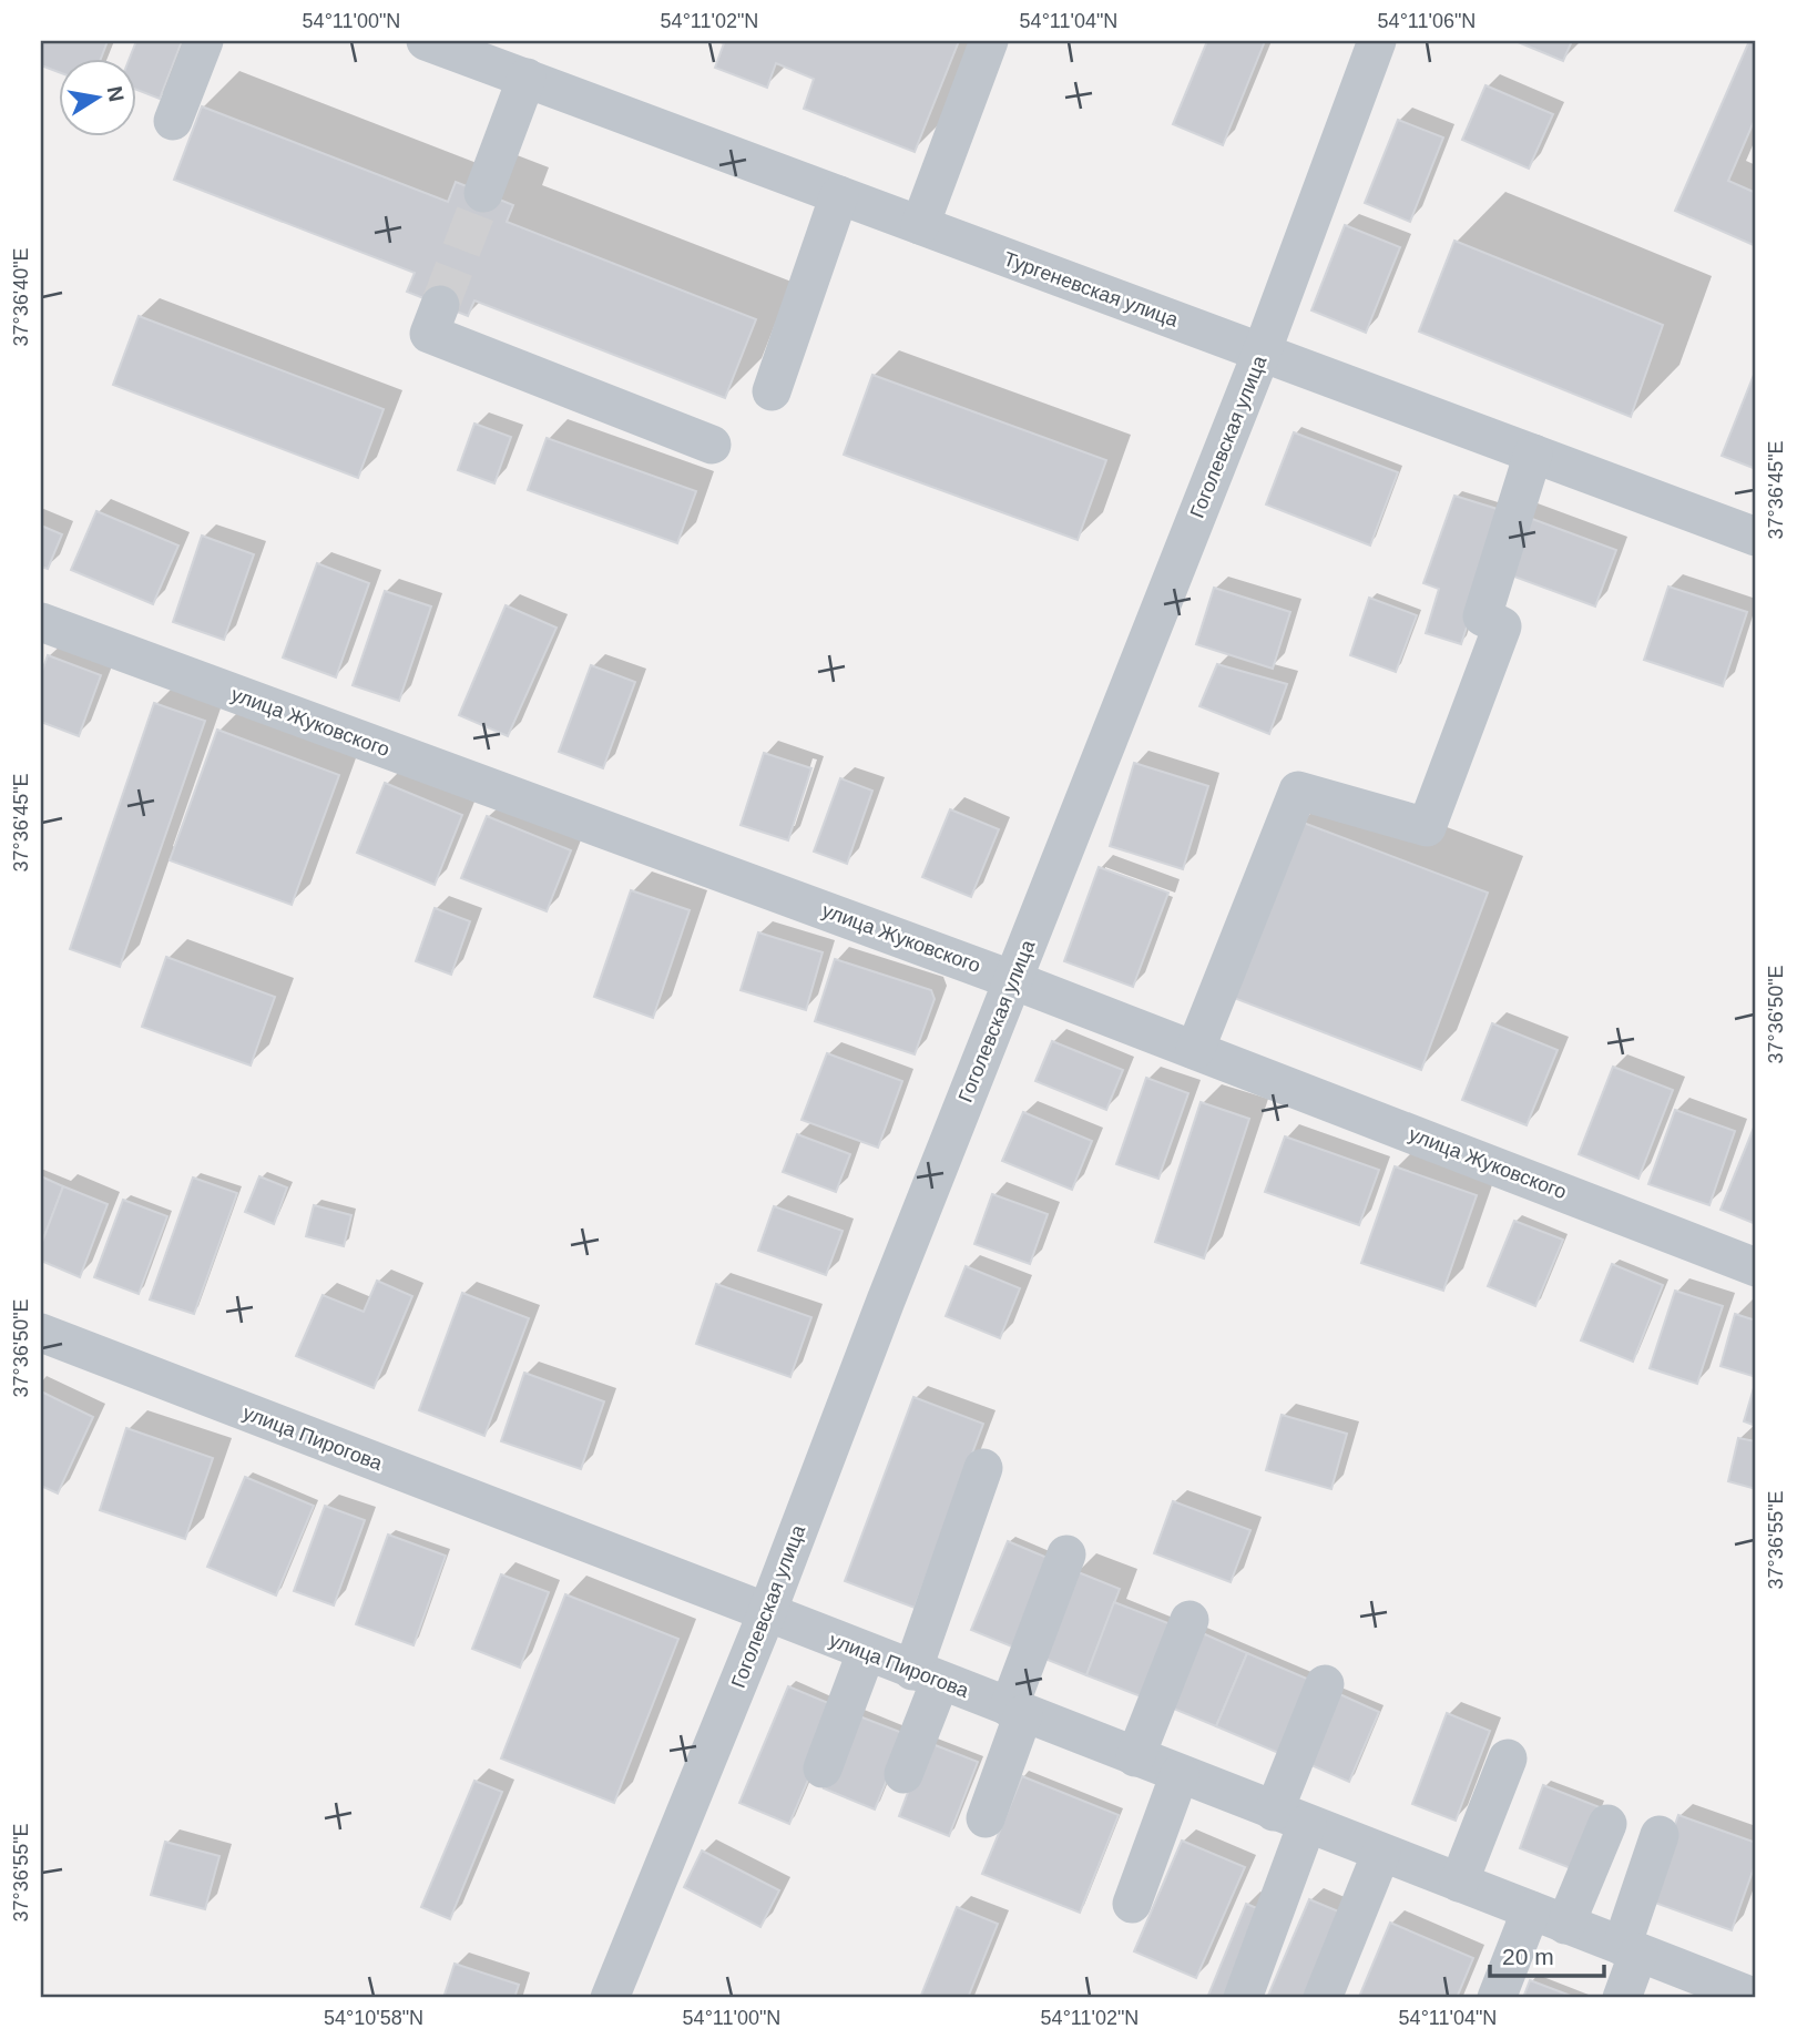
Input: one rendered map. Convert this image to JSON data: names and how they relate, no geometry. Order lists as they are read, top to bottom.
{
  "streets": {
    "street": [
      "Тургеневская улица",
      "Гоголевская улица",
      "улица Жуковского",
      "улица Пирогова"
    ]
  },
  "crossings": [
    ["Тургеневская улица", "Гоголевская улица"],
    ["Гоголевская улица", "улица Жуковского"],
    ["Гоголевская улица", "улица Пирогова"]
  ],
  "scale_bar": "20 m",
  "north": "right",
  "coordinates": [
    "54°11'00\"N",
    "54°11'02\"N",
    "54°11'04\"N",
    "54°11'06\"N",
    "37°36'40\"E",
    "37°36'45\"E",
    "37°36'50\"E",
    "37°36'55\"E",
    "54°10'58\"N"
  ]
}
